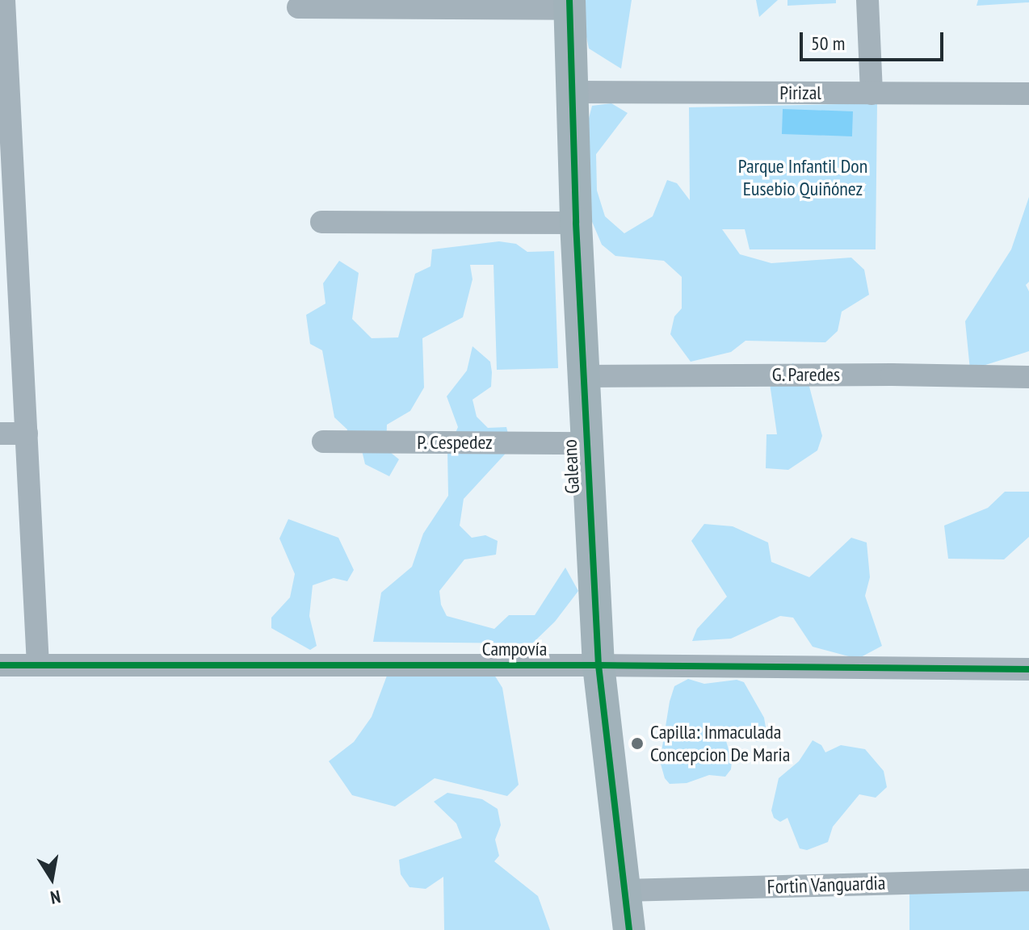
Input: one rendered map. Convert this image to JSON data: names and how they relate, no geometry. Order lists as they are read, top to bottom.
{
  "streets": {
    "street": [
      "Pirizal",
      "G. Paredes",
      "P. Cespedez",
      "Galeano",
      "Campovía",
      "Fortin Vanguardia"
    ]
  },
  "crossings": [
    ["Pirizal", "Galeano"],
    ["G. Paredes", "Galeano"],
    ["P. Cespedez", "Galeano"],
    ["Galeano", "Campovía"],
    ["Galeano", "Fortin Vanguardia"]
  ],
  "parks": ["Parque Infantil Don Eusebio Quiñónez"],
  "places": ["Capilla: Inmaculada Concepcion De Maria"],
  "scale_bar": "50 m",
  "north": "bottom"
}
